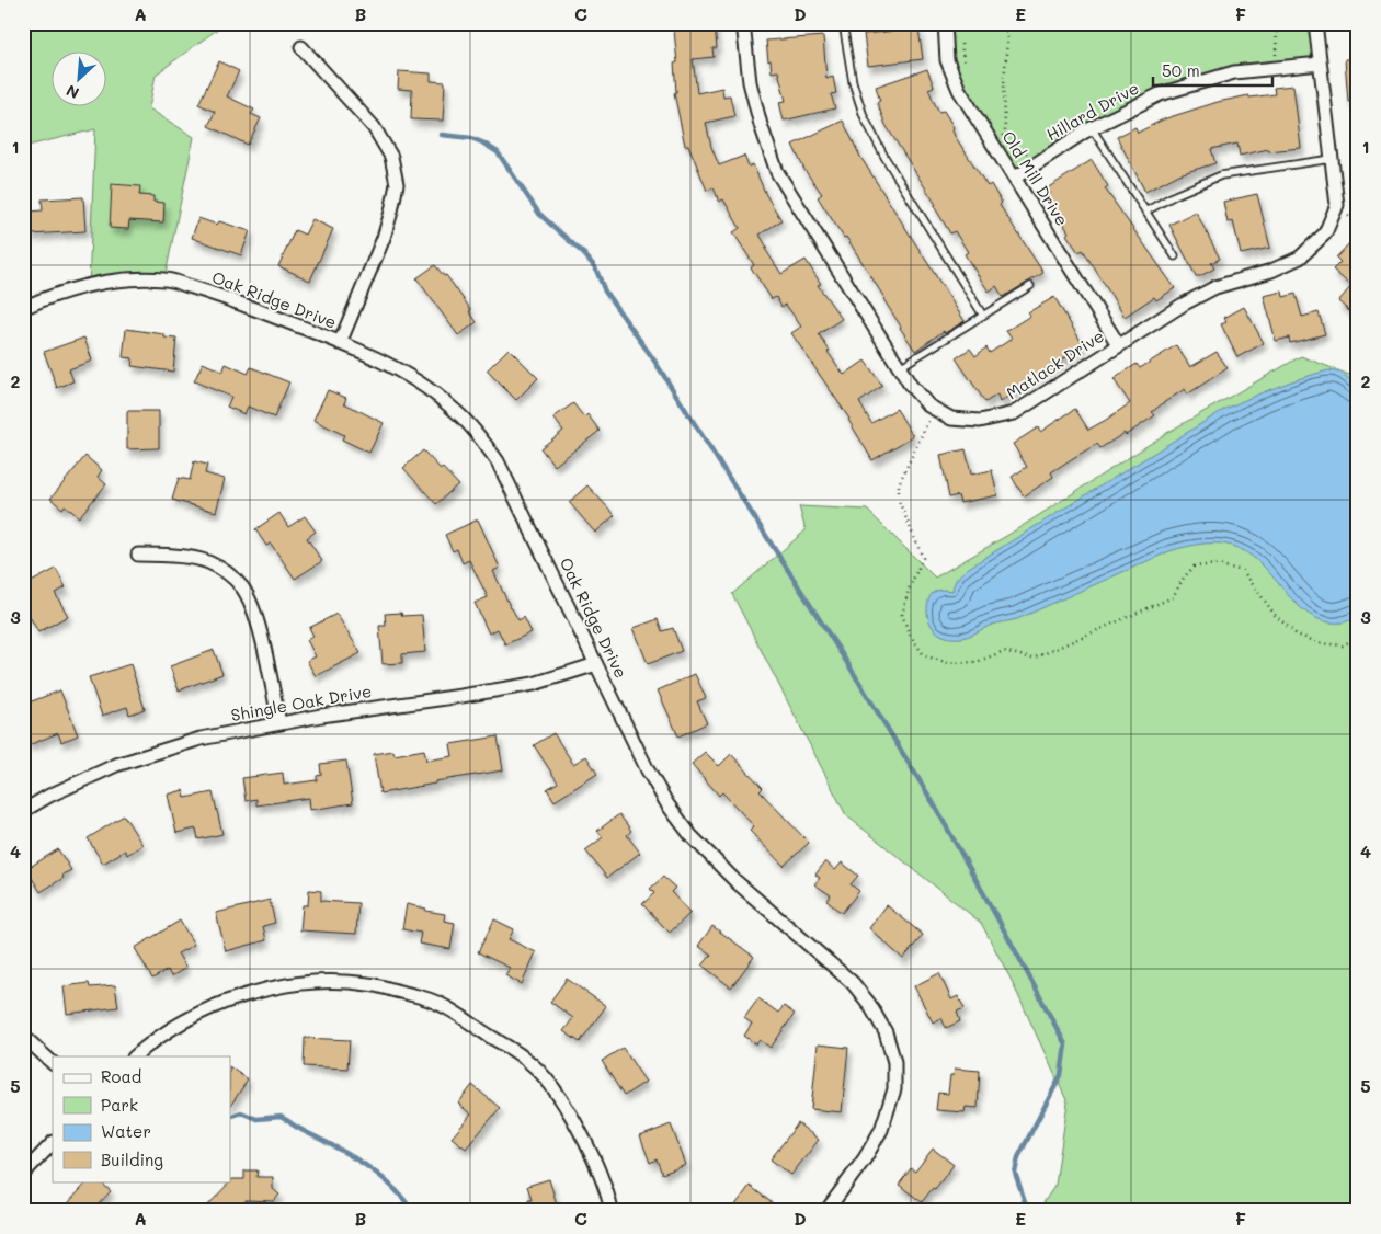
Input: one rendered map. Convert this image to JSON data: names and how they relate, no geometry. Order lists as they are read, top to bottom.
{
  "streets": {
    "street": [
      "Hillard Drive",
      "Old Mill Drive",
      "Oak Ridge Drive",
      "Matlack Drive",
      "Shingle Oak Drive"
    ]
  },
  "crossings": [
    ["Hillard Drive", "Old Mill Drive"],
    ["Hillard Drive", "Matlack Drive"],
    ["Old Mill Drive", "Matlack Drive"],
    ["Oak Ridge Drive", "Shingle Oak Drive"]
  ],
  "legend": [
    "Road",
    "Park",
    "Water",
    "Building"
  ],
  "scale_bar": "50 m",
  "north": "bottom left",
  "grid": {
    "columns": [
      "A",
      "B",
      "C",
      "D",
      "E",
      "F"
    ],
    "rows": [
      "1",
      "2",
      "3",
      "4",
      "5"
    ]
  }
}
